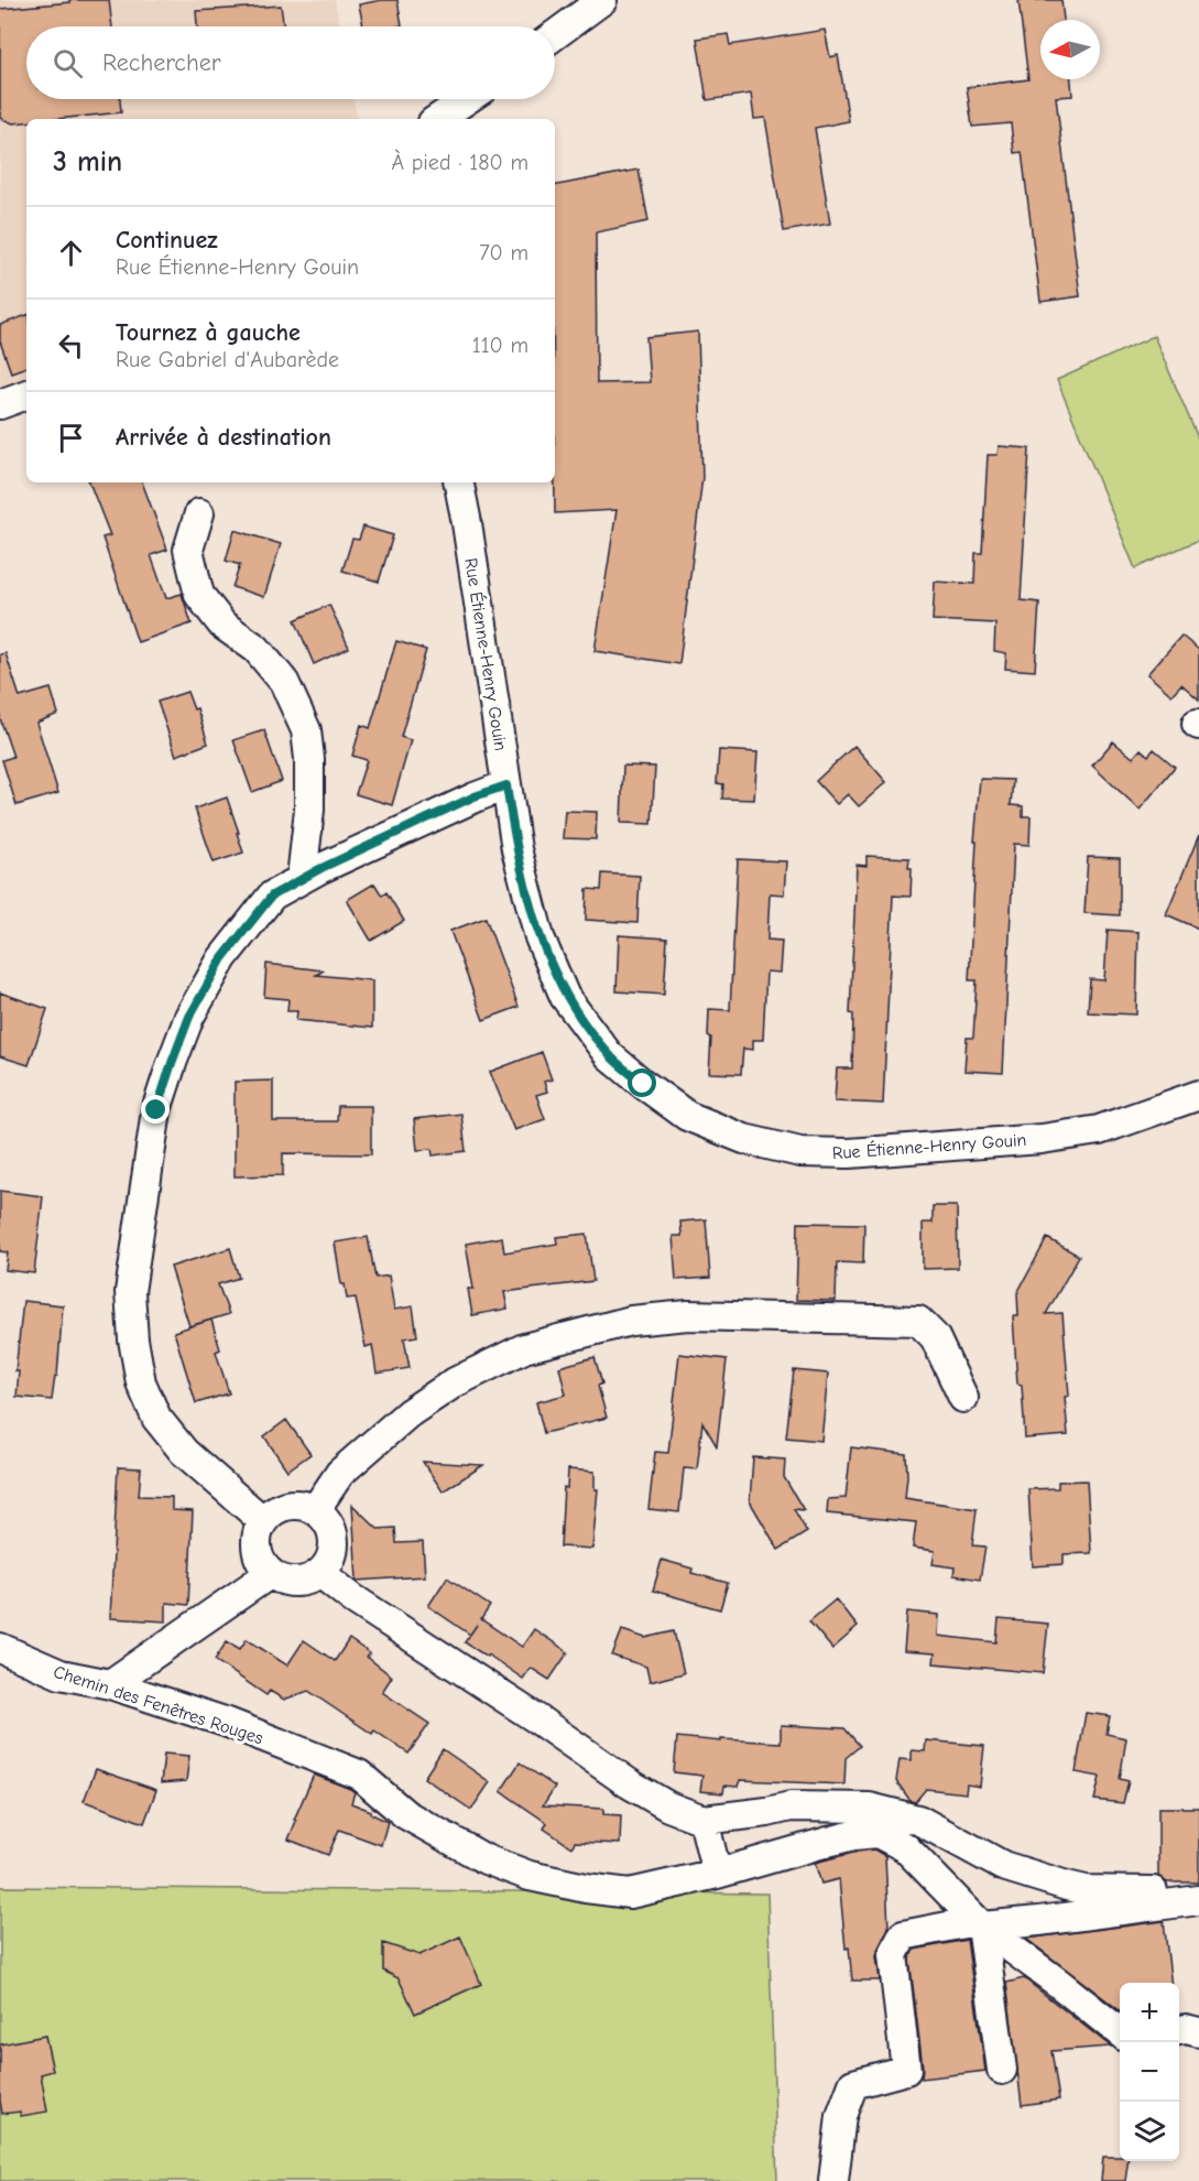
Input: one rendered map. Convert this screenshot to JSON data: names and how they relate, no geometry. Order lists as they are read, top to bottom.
{
  "streets": {
    "street": ["Rue Étienne-Henry Gouin", "Chemin des Fenêtres Rouges"]
  },
  "north": "left",
  "page": {
    "search": "Rechercher",
    "heading": ["3 min", "À pied · 180 m"],
    "list": [
      ["Continuez", "Rue Étienne-Henry Gouin", "70 m"],
      ["Tournez à gauche", "Rue Gabriel d'Aubarède", "110 m"],
      "Arrivée à destination"
    ],
    "map_buttons": ["+", "−"]
  }
}
